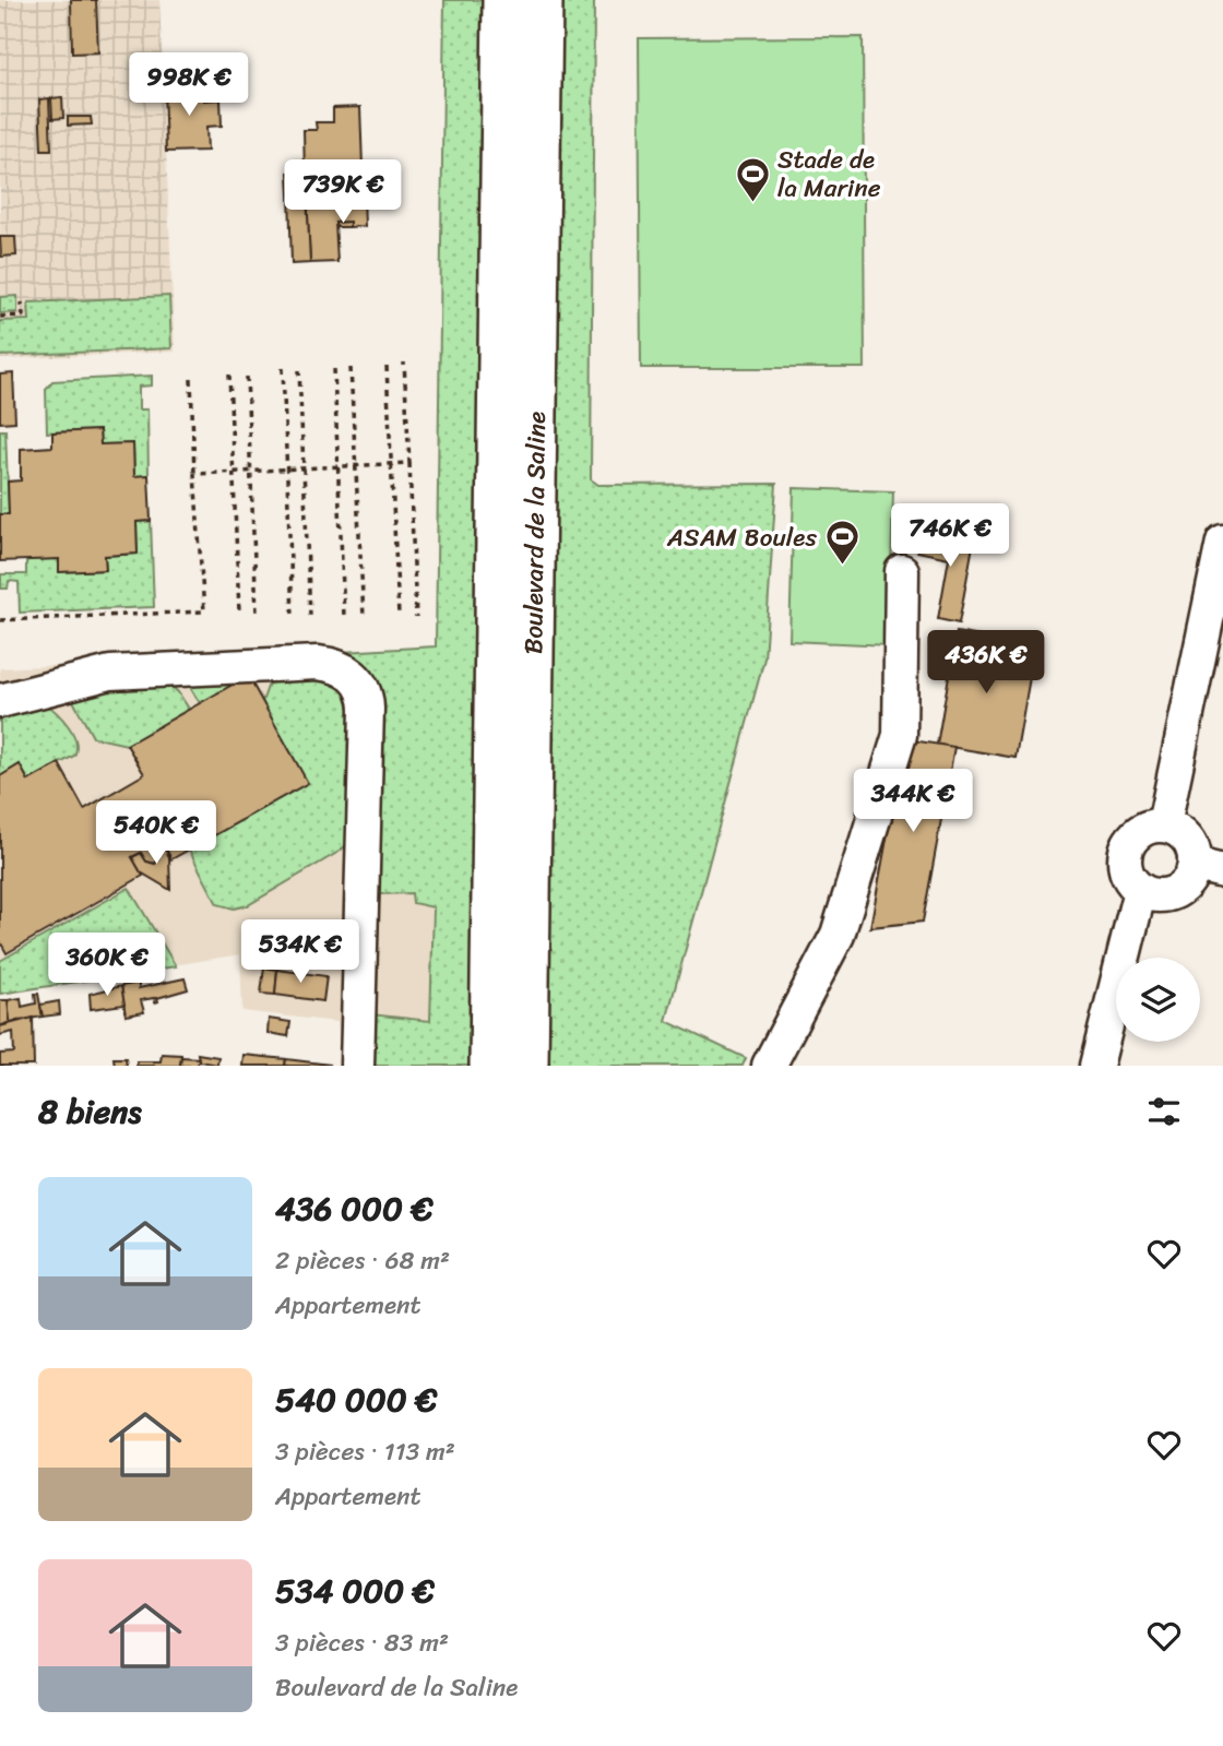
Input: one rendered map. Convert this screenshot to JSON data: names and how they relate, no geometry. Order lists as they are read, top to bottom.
{
  "streets": {
    "main road": ["Boulevard de la Saline"]
  },
  "places": {
    "sports": ["Stade de la Marine", "ASAM Boules"]
  },
  "page": {
    "price": [
      "998K €",
      "739K €",
      "746K €",
      "436K €",
      "344K €",
      "540K €",
      "534K €",
      "360K €"
    ],
    "heading": "8 biens",
    "list": [
      {
        "name": "436 000 €",
        "note": "2 pièces · 68 m² · Appartement"
      },
      {
        "name": "540 000 €",
        "note": "3 pièces · 113 m² · Appartement"
      },
      {
        "name": "534 000 €",
        "note": "3 pièces · 83 m² · Boulevard de la Saline"
      }
    ]
  }
}
